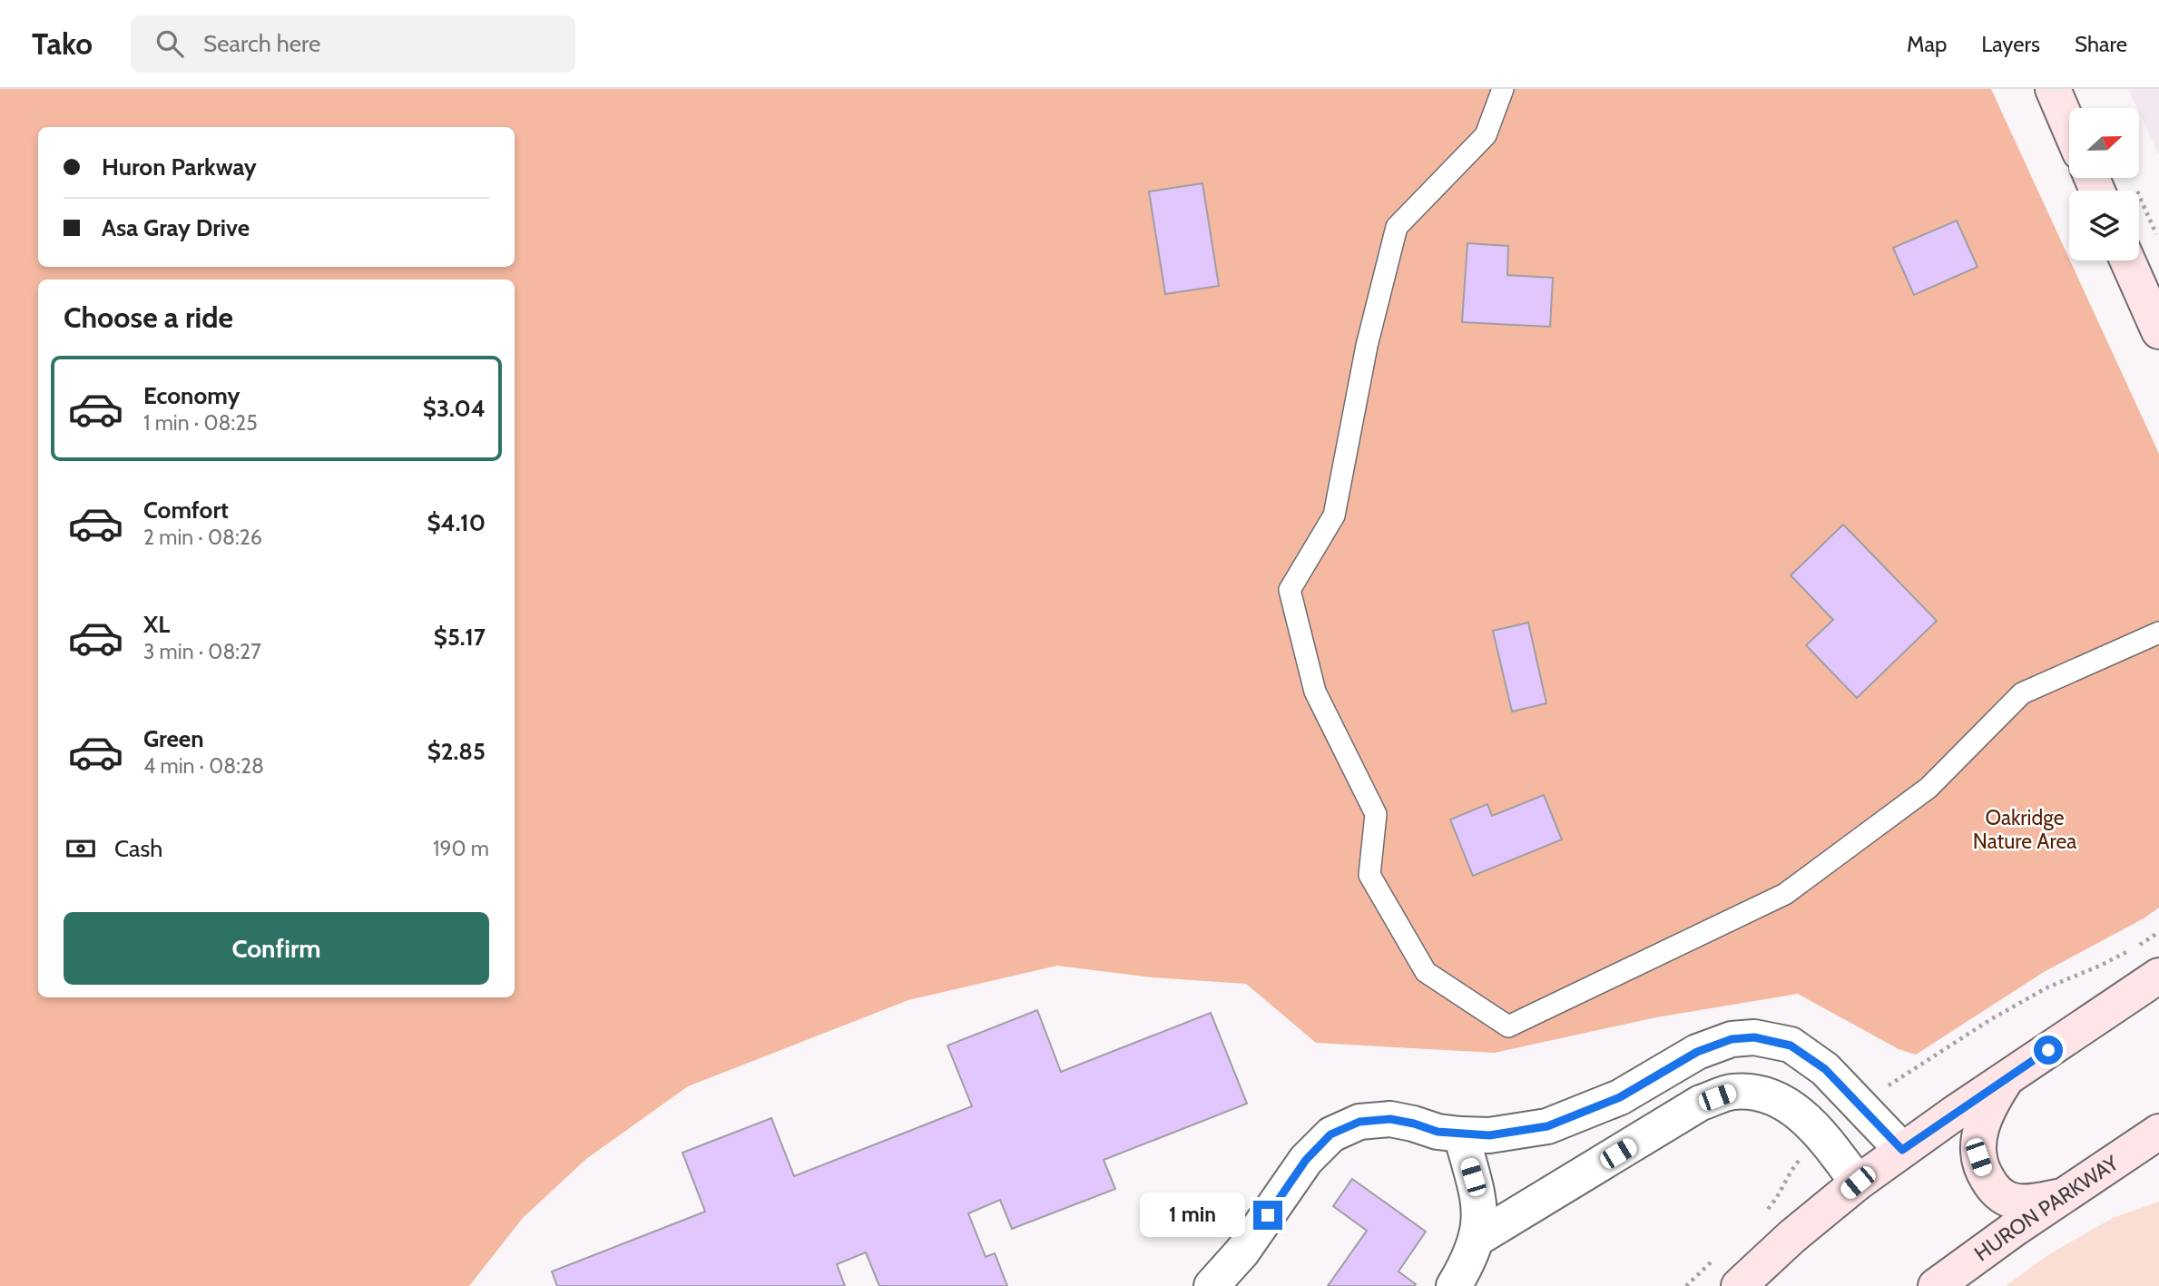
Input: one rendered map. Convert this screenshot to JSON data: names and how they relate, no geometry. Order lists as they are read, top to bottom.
{
  "streets": {
    "main road": ["HURON PARKWAY"]
  },
  "parks": ["Oakridge Nature Area"],
  "north": "right",
  "page": {
    "header": "Tako",
    "search": "Search here",
    "nav": ["Map", "Layers", "Share"],
    "banner": ["Huron Parkway", "Asa Gray Drive"],
    "heading": "Choose a ride",
    "list": [
      {
        "name": "Economy",
        "note": "1 min · 08:25",
        "value": "$3.04"
      },
      {
        "name": "Comfort",
        "note": "2 min · 08:26",
        "value": "$4.10"
      },
      {
        "name": "XL",
        "note": "3 min · 08:27",
        "value": "$5.17"
      },
      {
        "name": "Green",
        "note": "4 min · 08:28",
        "value": "$2.85"
      }
    ],
    "pay": ["Cash", "190 m"],
    "buttons": "Confirm",
    "bubble": "1 min"
  }
}
